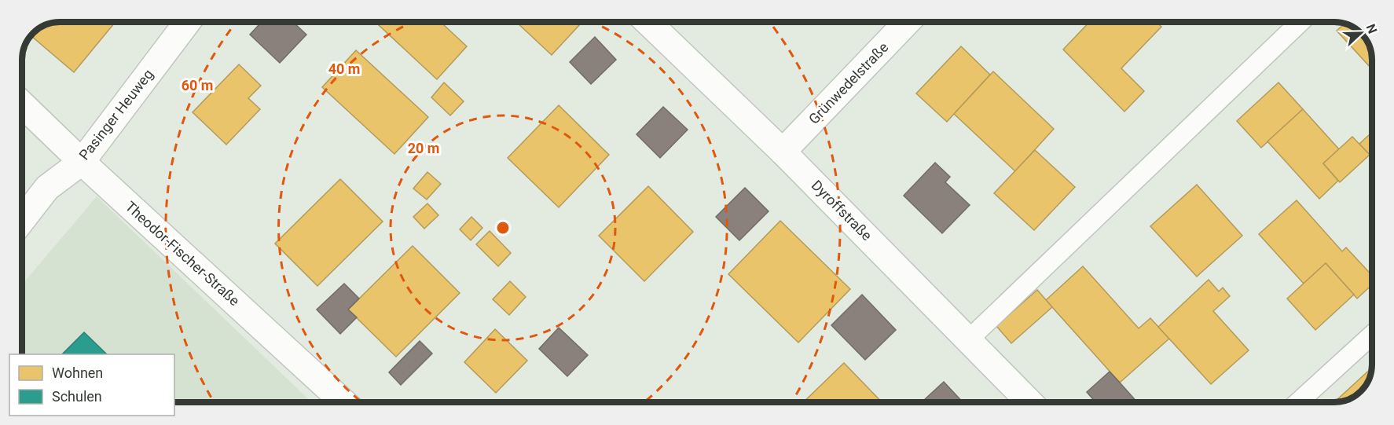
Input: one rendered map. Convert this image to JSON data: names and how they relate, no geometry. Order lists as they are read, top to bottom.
{
  "streets": {
    "street": [
      "Grünwedelstraße",
      "Pasinger Heuweg",
      "Dyroffstraße",
      "Theodor-Fischer-Straße"
    ]
  },
  "crossings": [
    ["Grünwedelstraße", "Dyroffstraße"],
    ["Pasinger Heuweg", "Theodor-Fischer-Straße"]
  ],
  "legend": ["Wohnen", "Schulen"],
  "north": "right",
  "rings": ["40 m", "60 m", "20 m"]
}
